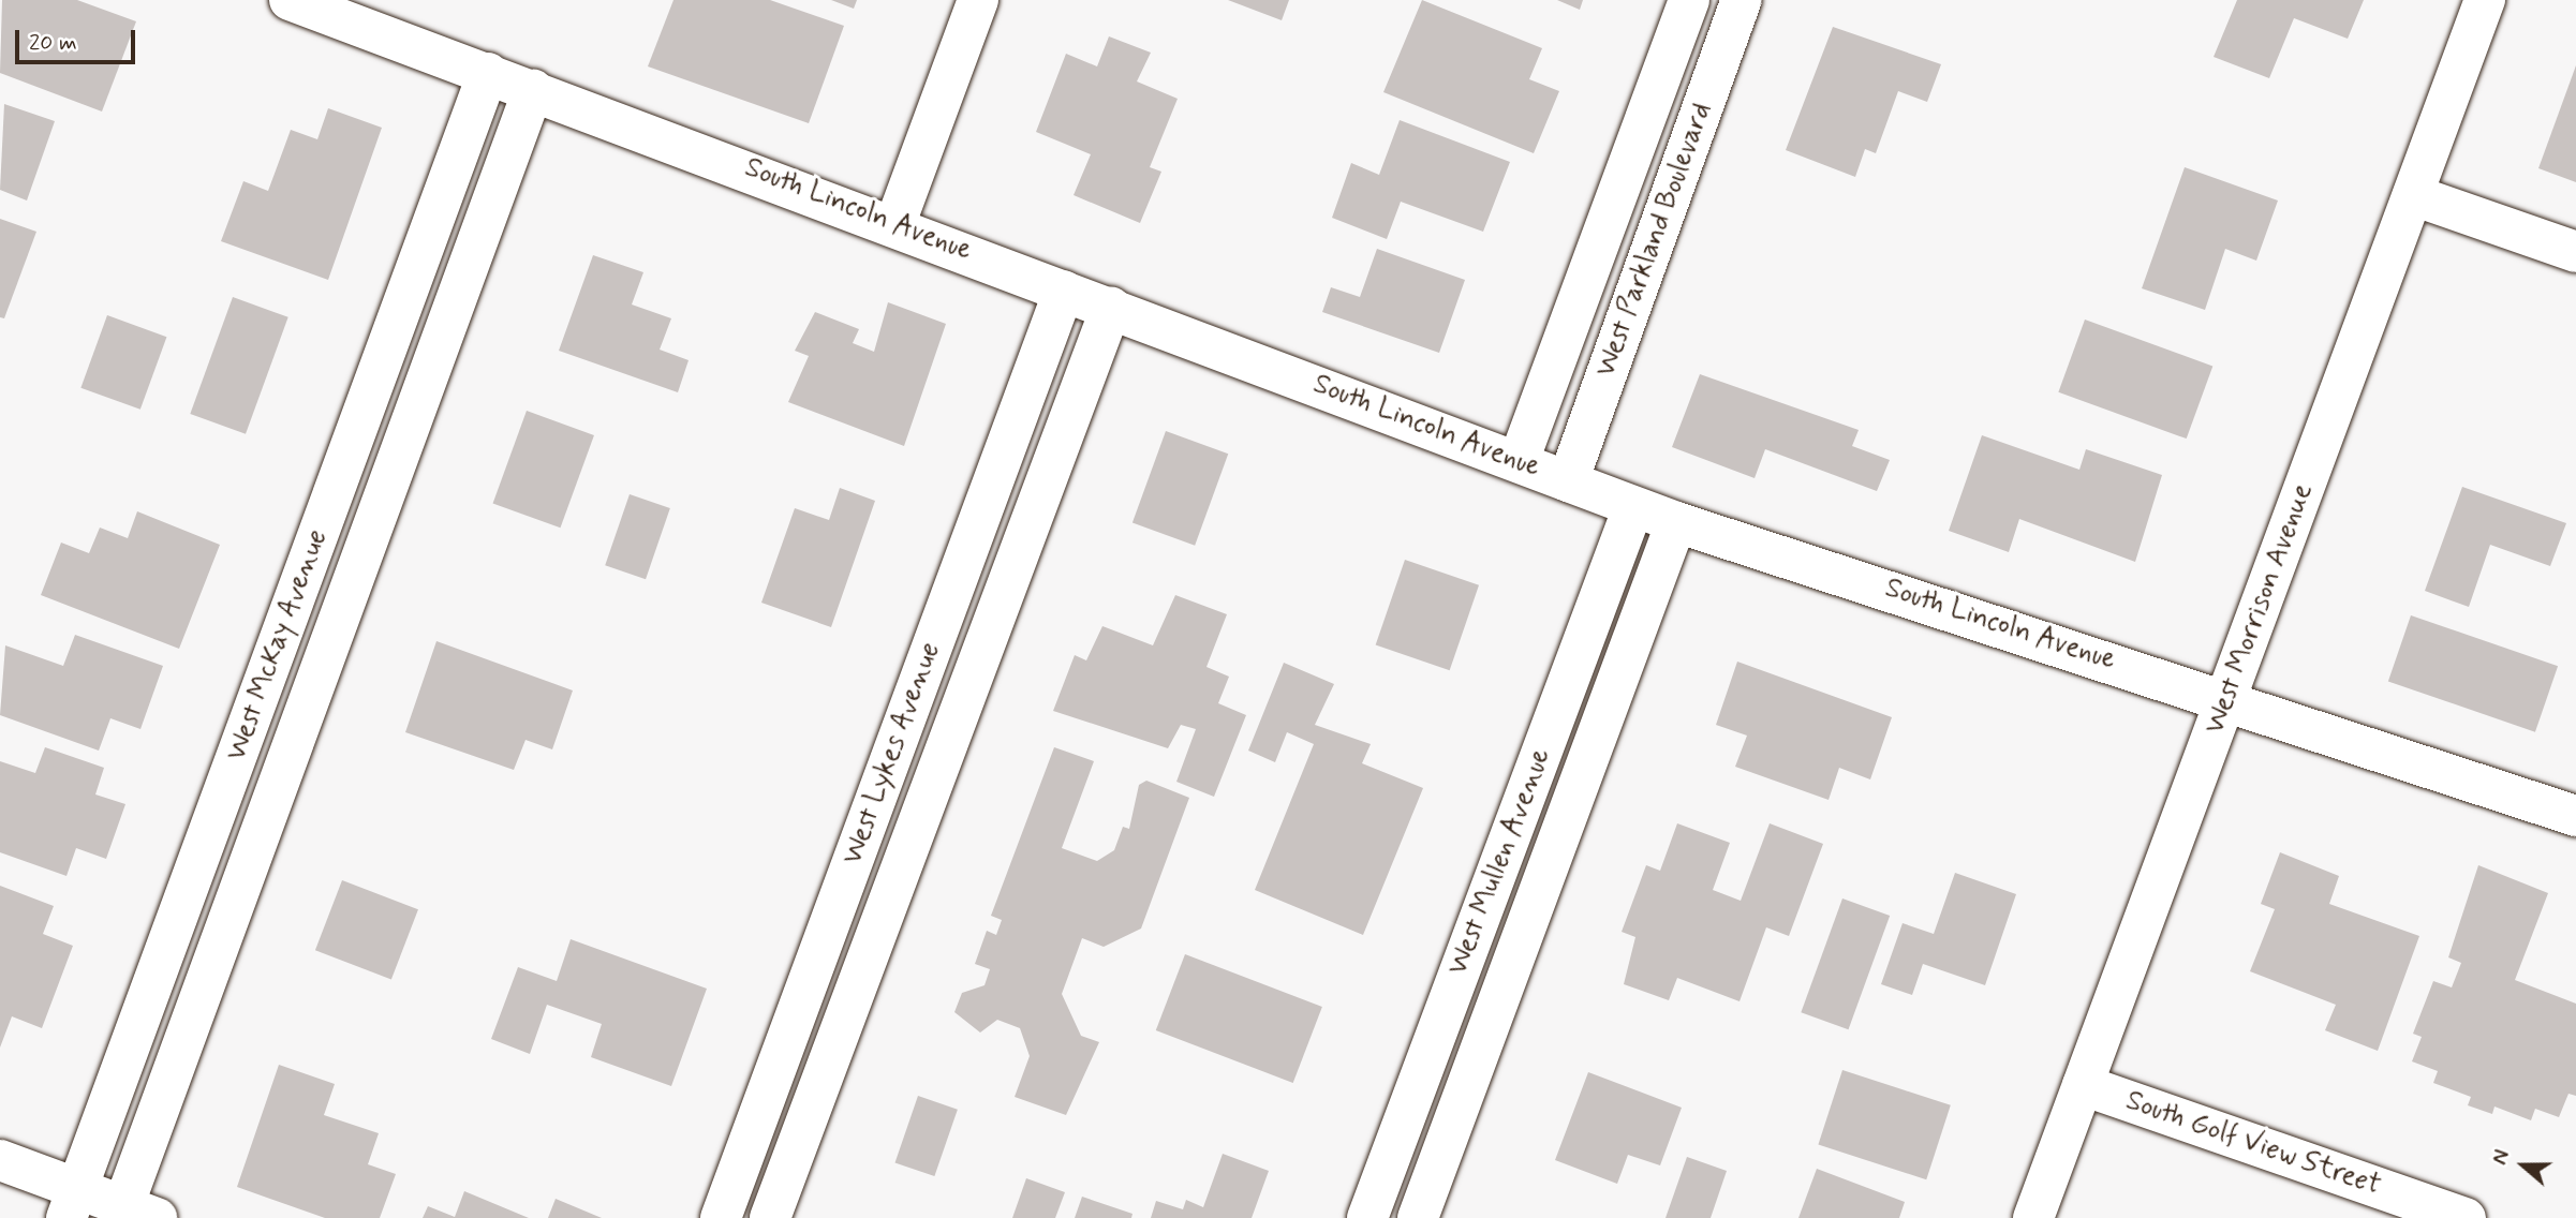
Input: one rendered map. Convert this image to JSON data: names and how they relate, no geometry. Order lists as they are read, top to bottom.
{
  "streets": {
    "street": [
      "South Lincoln Avenue",
      "West Parkland Boulevard",
      "West Morrison Avenue",
      "West McKay Avenue",
      "West Lykes Avenue",
      "West Mullen Avenue",
      "South Golf View Street"
    ]
  },
  "crossings": [
    ["South Lincoln Avenue", "West Parkland Boulevard"],
    ["South Lincoln Avenue", "West Morrison Avenue"],
    ["South Lincoln Avenue", "West McKay Avenue"],
    ["South Lincoln Avenue", "West Lykes Avenue"],
    ["South Lincoln Avenue", "West Mullen Avenue"],
    ["West Morrison Avenue", "South Golf View Street"]
  ],
  "scale_bar": "20 m",
  "north": "left"
}
